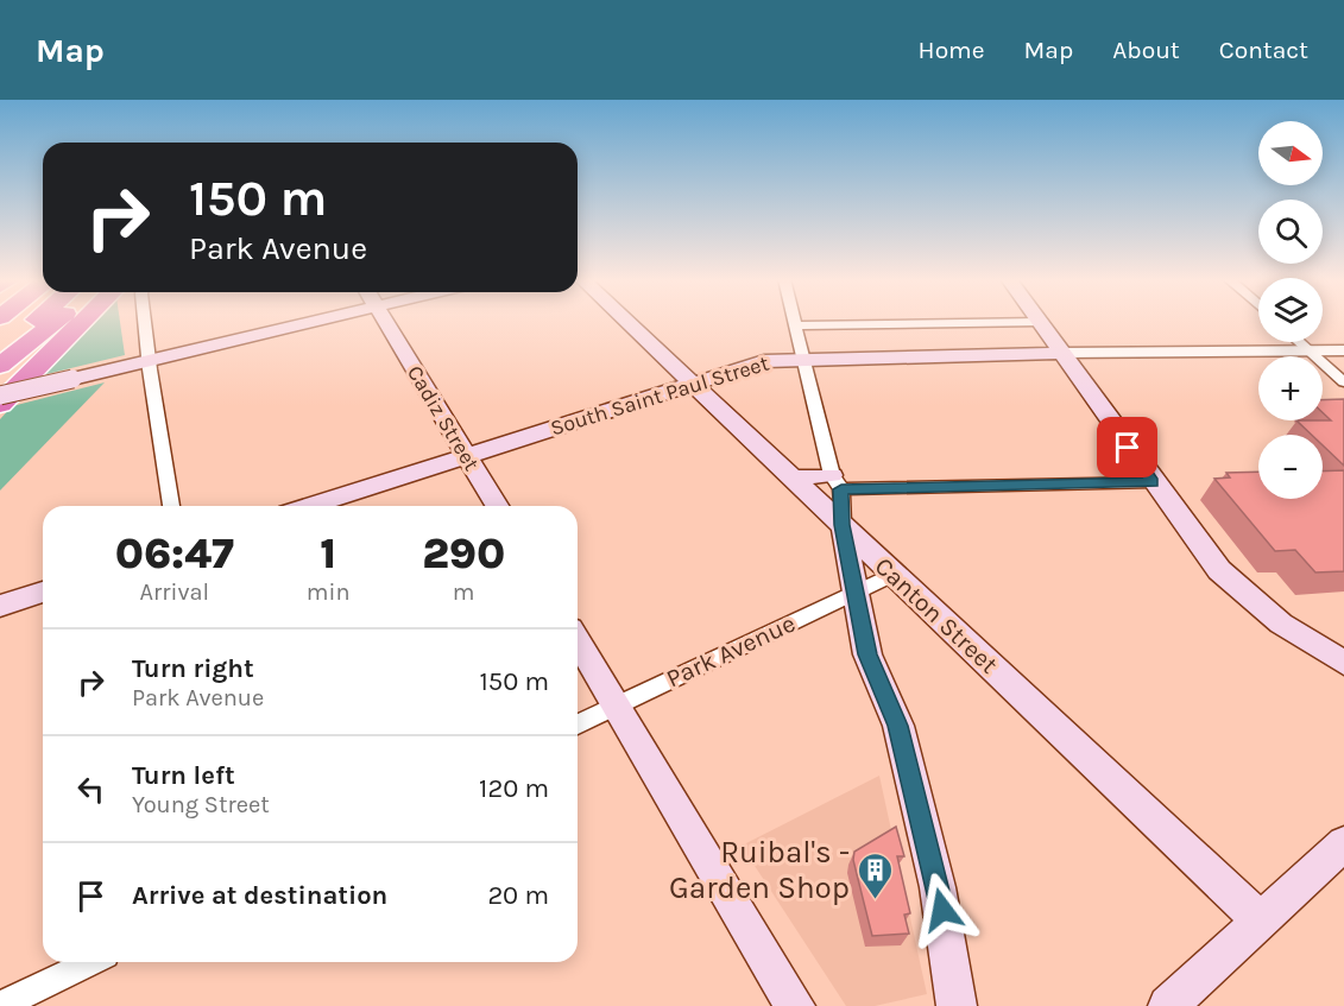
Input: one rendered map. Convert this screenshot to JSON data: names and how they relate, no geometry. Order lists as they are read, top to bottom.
{
  "streets": {
    "main road": ["South Saint Paul Street", "Cadiz Street", "Canton Street"],
    "street": ["Park Avenue"]
  },
  "crossings": [
    ["South Saint Paul Street", "Cadiz Street"],
    ["South Saint Paul Street", "Canton Street"],
    ["Canton Street", "Park Avenue"]
  ],
  "places": {
    "building": ["Ruibal's - Garden Shop"]
  },
  "north": "right",
  "page": {
    "header": "Map",
    "nav": [
      "Home",
      "Map",
      "About",
      "Contact"
    ],
    "map_buttons": ["+", "−"],
    "turn": ["150 m", "Park Avenue"],
    "eta": [
      "06:47",
      "Arrival",
      "1",
      "min",
      "290",
      "m"
    ],
    "list": [
      {
        "name": "Turn right",
        "note": "Park Avenue",
        "value": "150 m"
      },
      {
        "name": "Turn left",
        "note": "Young Street",
        "value": "120 m"
      },
      {
        "name": "Arrive at destination",
        "value": "20 m"
      }
    ]
  }
}
